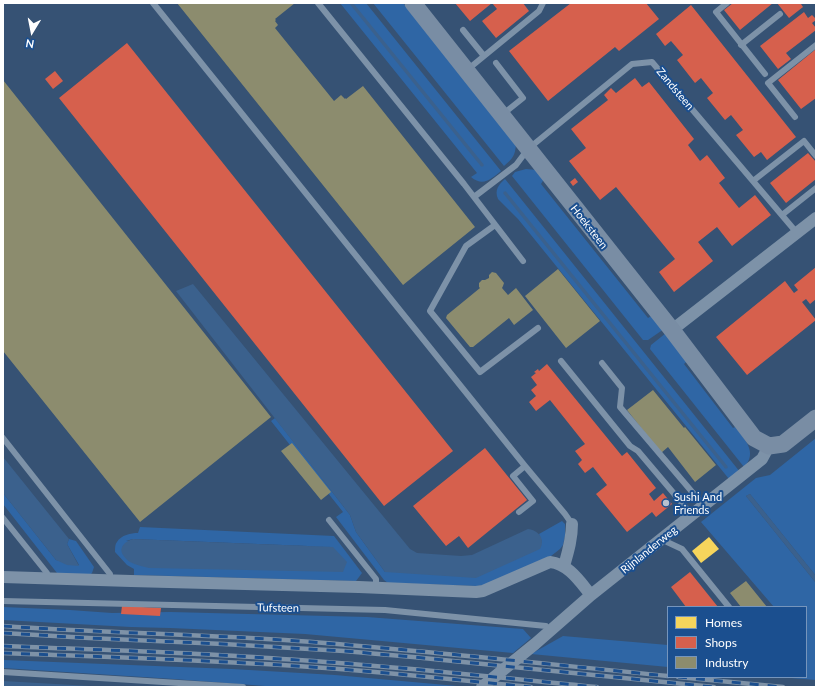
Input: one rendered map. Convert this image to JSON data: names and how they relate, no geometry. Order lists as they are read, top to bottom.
{
  "streets": {
    "street": ["Hoeksteen", "Rijnlanderweg", "Tufsteen"],
    "lane": ["Zandsteen"]
  },
  "crossings": [
    ["Zandsteen", "Hoeksteen"],
    ["Hoeksteen", "Rijnlanderweg"],
    ["Rijnlanderweg", "Tufsteen"]
  ],
  "places": ["Sushi And Friends"],
  "legend": ["Homes", "Shops", "Industry"],
  "north": "bottom"
}
